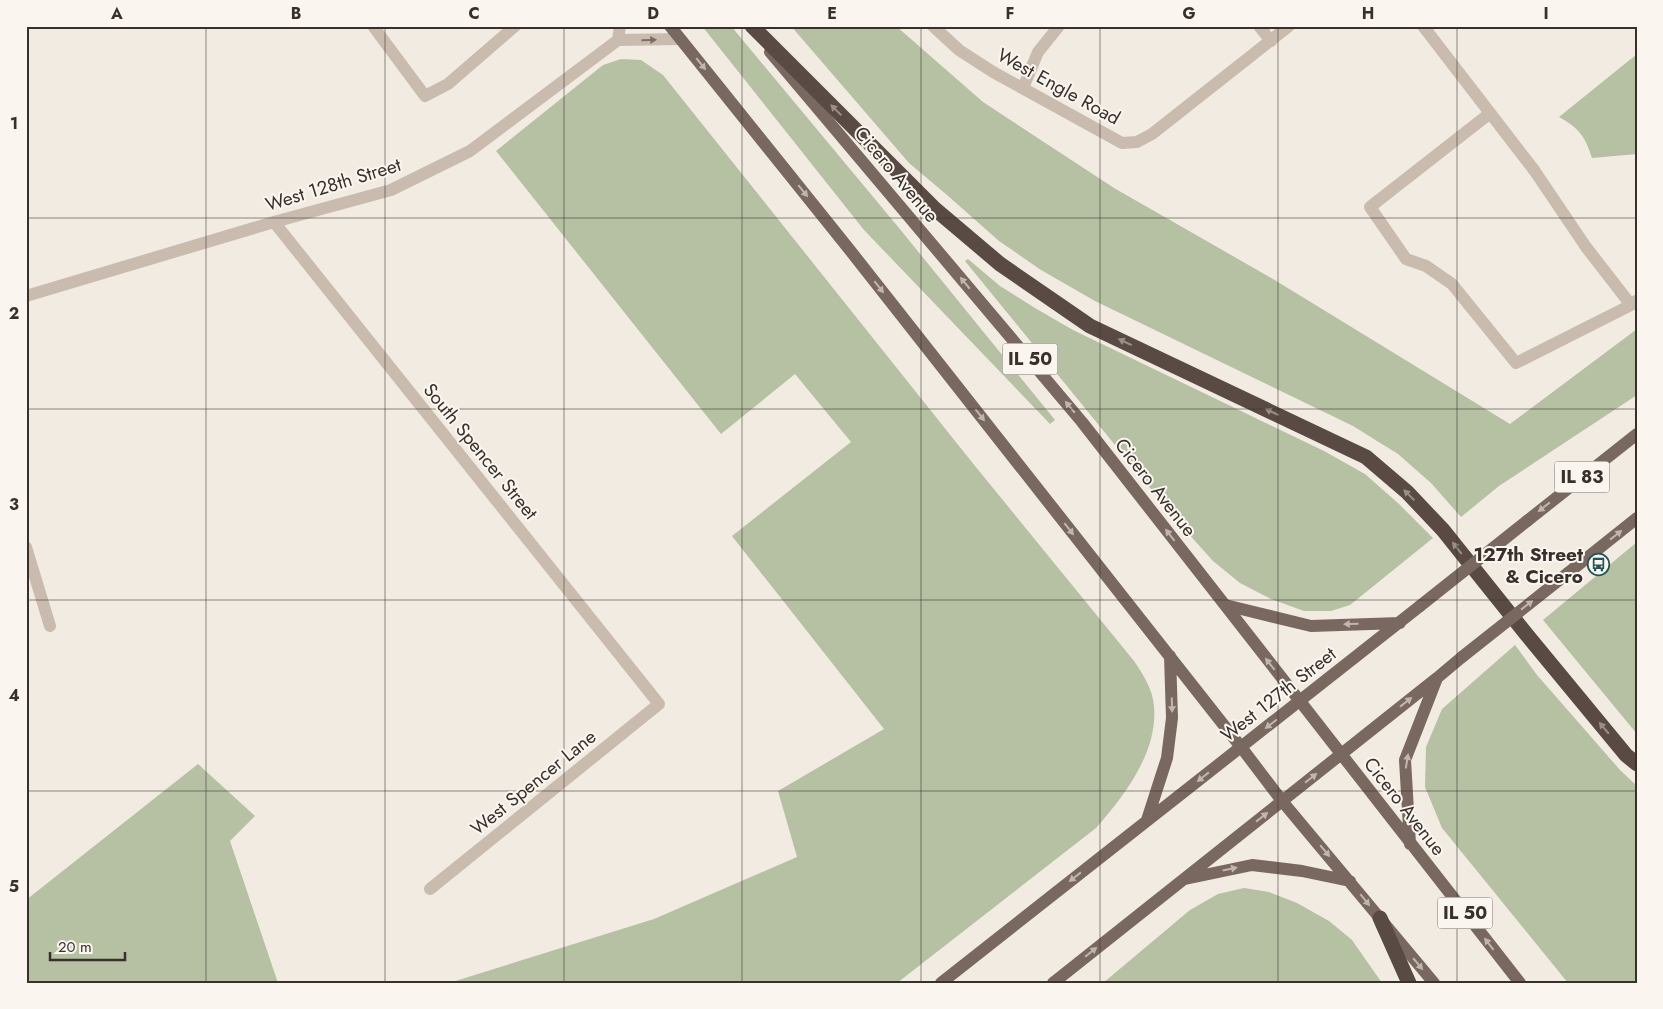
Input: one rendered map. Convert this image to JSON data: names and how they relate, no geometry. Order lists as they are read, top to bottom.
{
  "streets": {
    "main road": [
      "Cicero Avenue",
      "IL 50",
      "IL 83",
      "West 127th Street"
    ],
    "street": [
      "West Engle Road",
      "West 128th Street",
      "South Spencer Street",
      "West Spencer Lane"
    ]
  },
  "crossings": [
    ["Cicero Avenue", "West 127th Street"],
    ["West 128th Street", "South Spencer Street"],
    ["South Spencer Street", "West Spencer Lane"]
  ],
  "places": {
    "bus stop": ["127th Street & Cicero"]
  },
  "scale_bar": "20 m",
  "grid": {
    "columns": [
      "A",
      "B",
      "C",
      "D",
      "E",
      "F",
      "G",
      "H",
      "I"
    ],
    "rows": [
      "1",
      "2",
      "3",
      "4",
      "5"
    ]
  }
}
